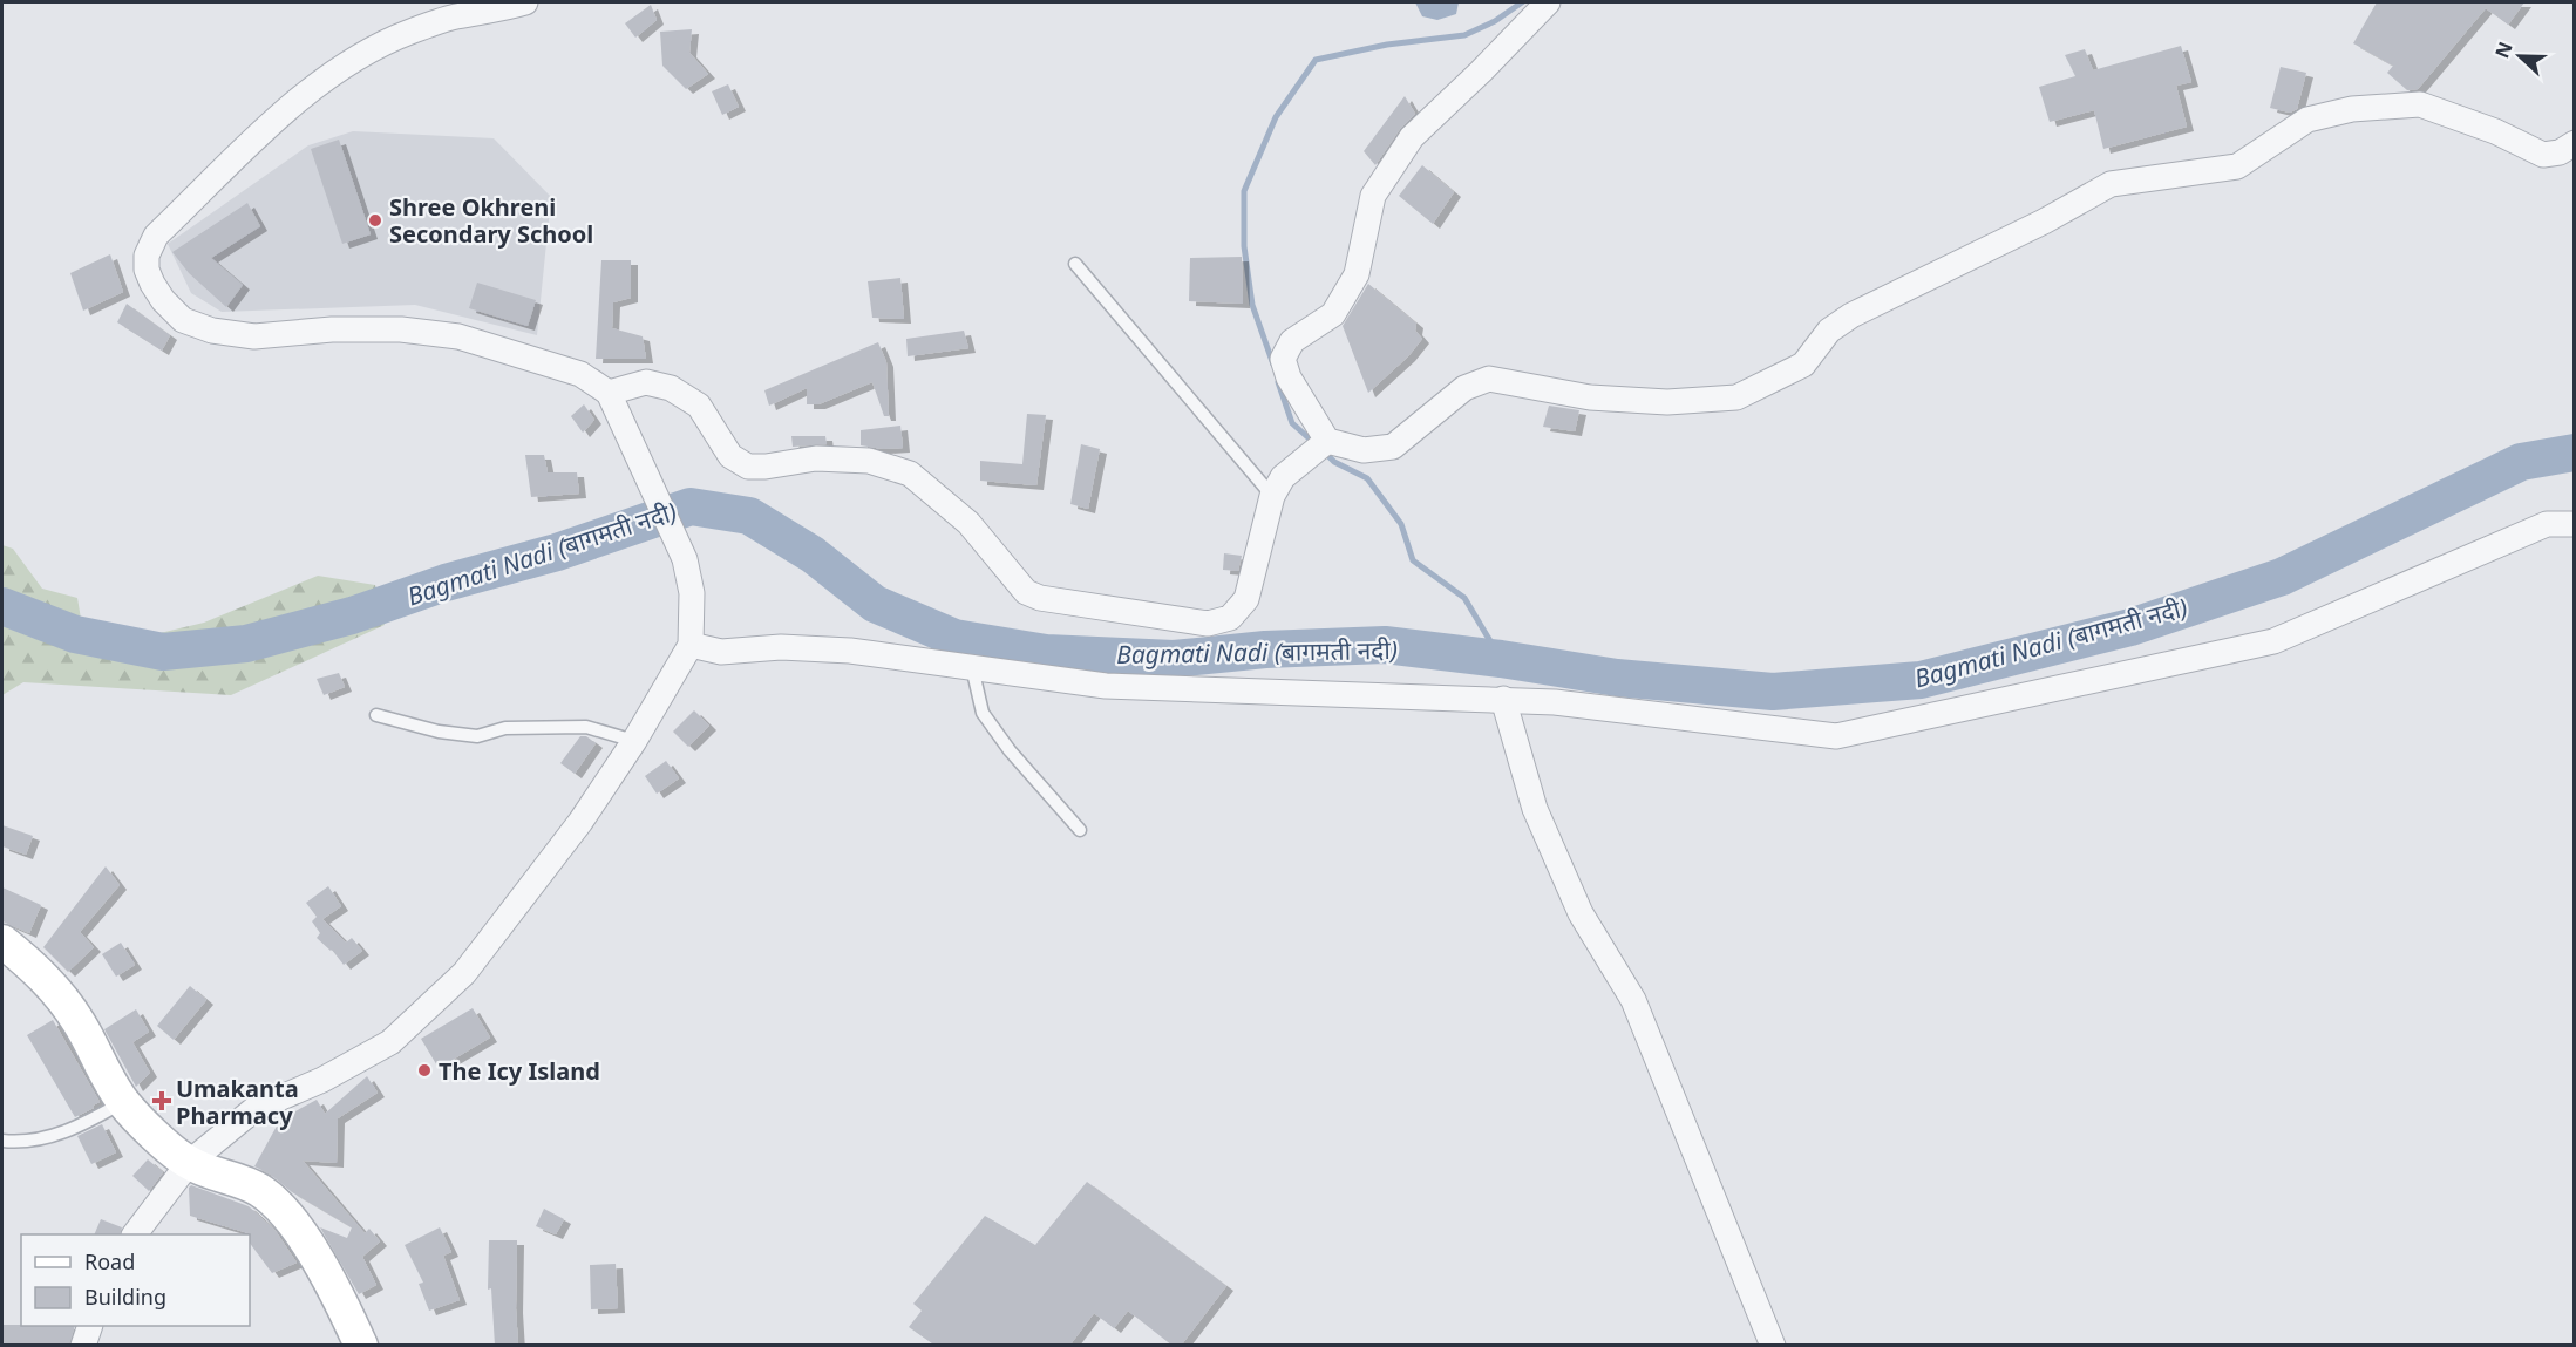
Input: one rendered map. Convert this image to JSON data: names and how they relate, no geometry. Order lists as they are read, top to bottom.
{
  "water": ["Bagmati Nadi (बागमती नदी)"],
  "places": {
    "other": ["Shree Okhreni Secondary School", "The Icy Island"],
    "health": ["Umakanta Pharmacy"]
  },
  "legend": ["Road", "Building"],
  "north": "left"
}
